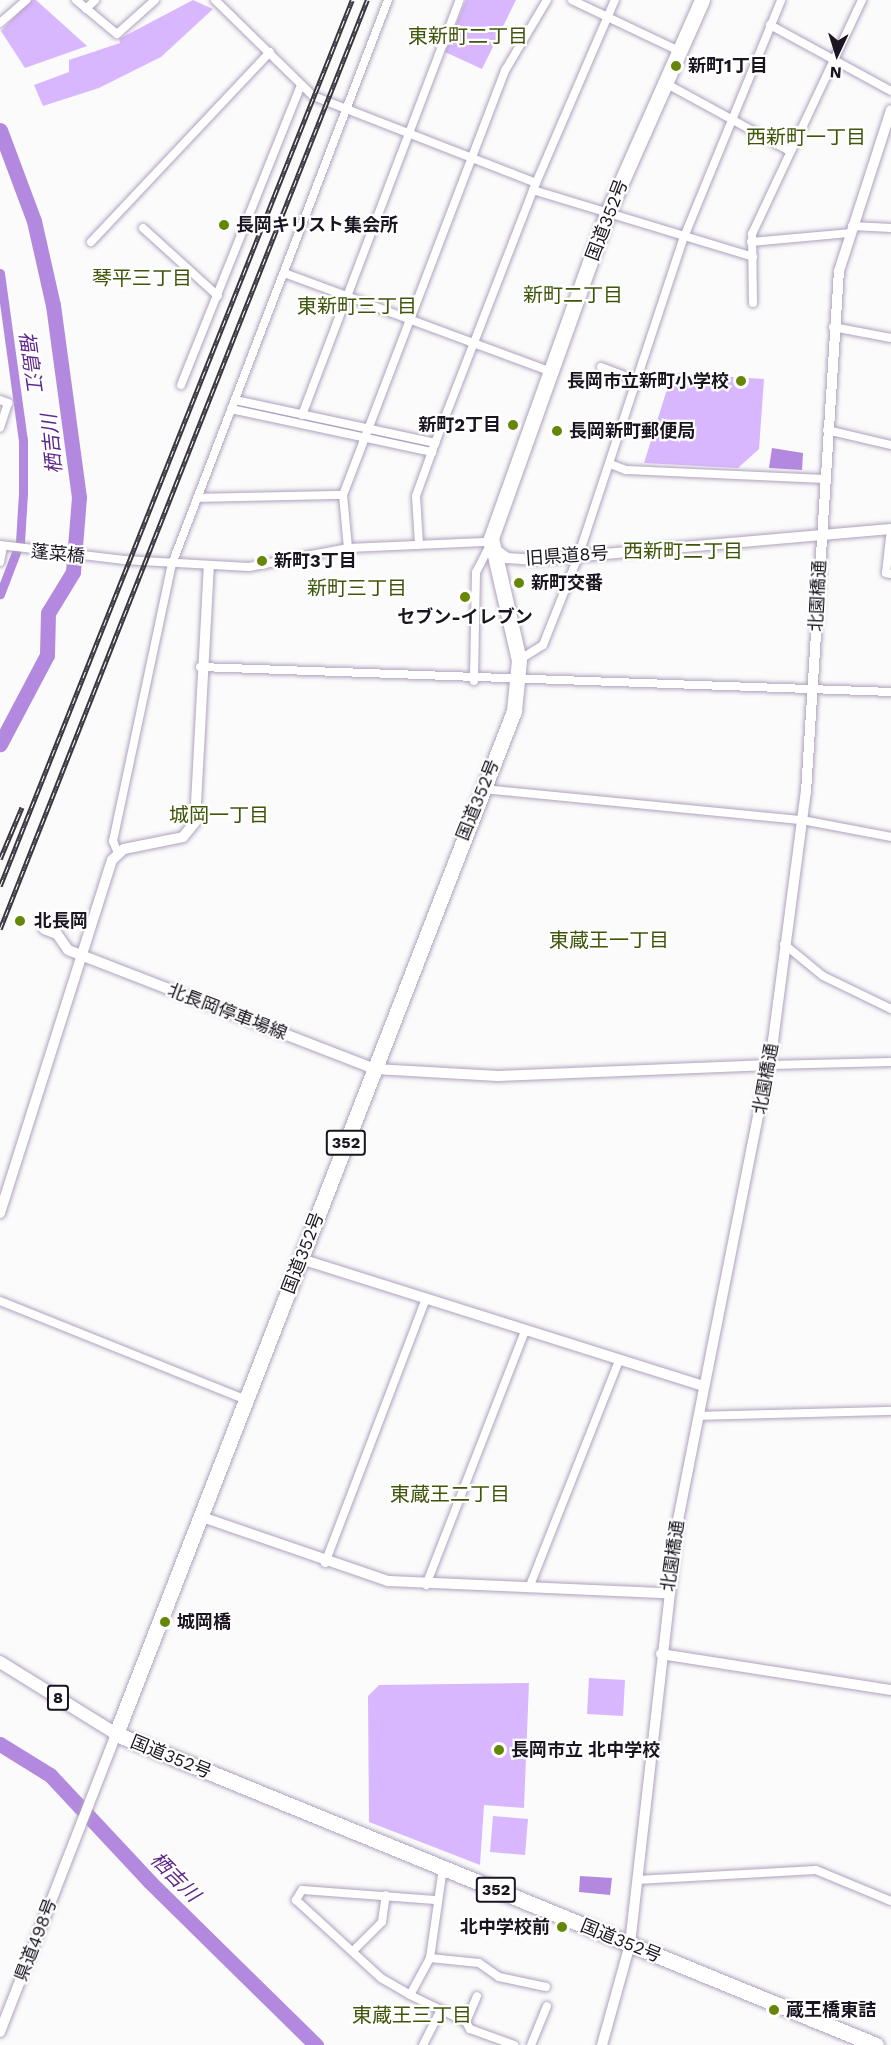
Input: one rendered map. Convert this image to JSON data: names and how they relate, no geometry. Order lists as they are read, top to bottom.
{
  "streets": {
    "highway": ["国道352号", "352"],
    "main road": ["8"],
    "street": [
      "蓬菜橋",
      "旧県道8号",
      "北園橋通",
      "北長岡停車場線",
      "県道498号"
    ]
  },
  "crossings": [
    ["国道352号", "旧県道8号"],
    ["国道352号", "北園橋通"],
    ["国道352号", "北長岡停車場線"],
    ["国道352号", "8"],
    ["国道352号", "県道498号"],
    ["蓬菜橋", "旧県道8号"],
    ["旧県道8号", "北園橋通"],
    ["北園橋通", "北長岡停車場線"],
    ["8", "県道498号"]
  ],
  "districts": [
    "東新町二丁目",
    "西新町一丁目",
    "琴平三丁目",
    "新町二丁目",
    "東新町三丁目",
    "西新町二丁目",
    "新町三丁目",
    "城岡一丁目",
    "東蔵王一丁目",
    "東蔵王二丁目",
    "東蔵王三丁目"
  ],
  "water": ["福島江", "栖吉川"],
  "places": [
    "新町1丁目",
    "長岡キリスト集会所",
    "長岡市立新町小学校",
    "新町2丁目",
    "長岡新町郵便局",
    "新町3丁目",
    "新町交番",
    "セブン-イレブン",
    "北長岡",
    "城岡橋",
    "長岡市立 北中学校",
    "北中学校前",
    "蔵王橋東詰"
  ],
  "north": "bottom"
}
